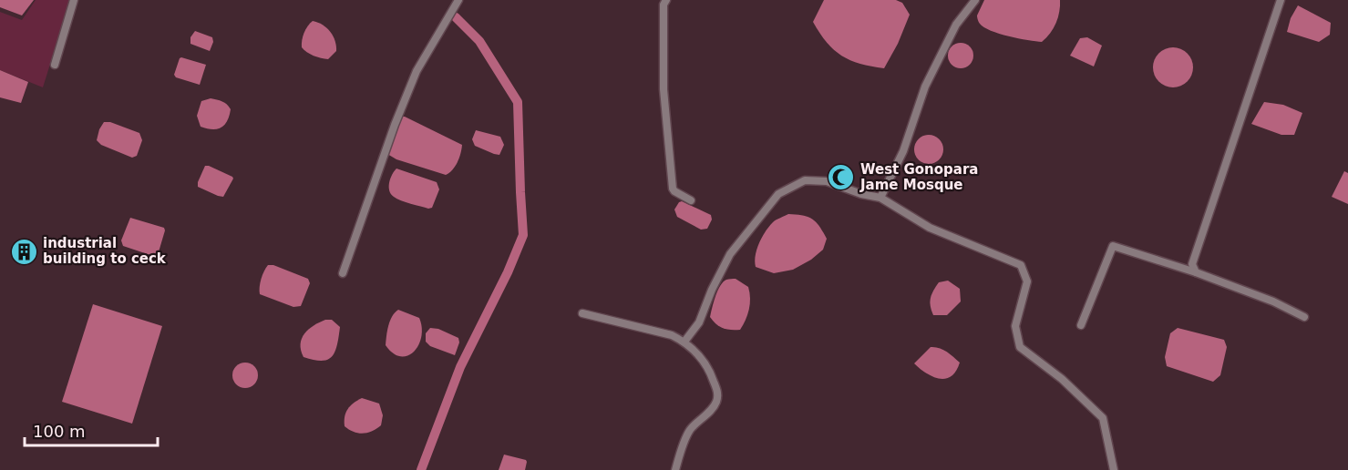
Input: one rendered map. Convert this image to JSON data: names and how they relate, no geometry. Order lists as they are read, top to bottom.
{
  "places": {
    "mosque": ["West Gonopara Jame Mosque"],
    "building": ["industrial building to ceck"]
  },
  "scale_bar": "100 m"
}
